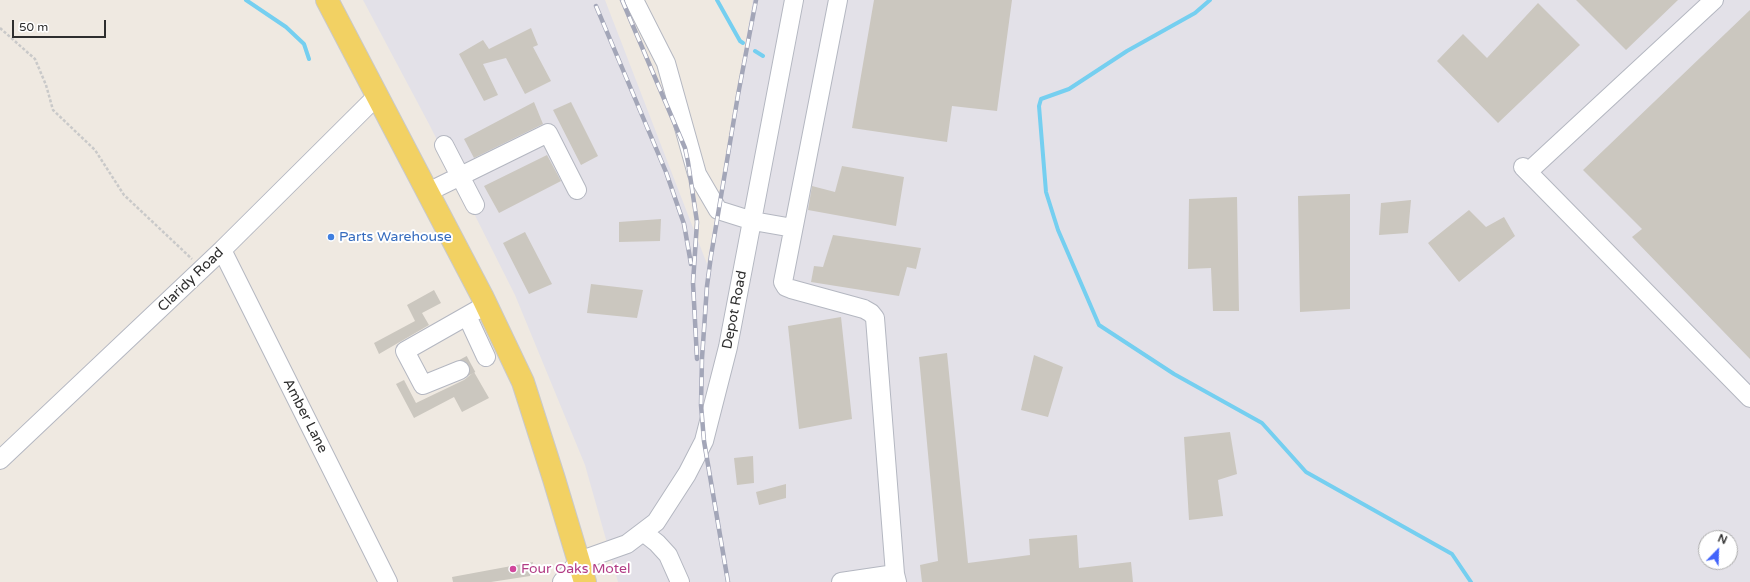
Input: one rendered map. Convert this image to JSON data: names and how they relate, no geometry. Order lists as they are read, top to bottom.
{
  "streets": {
    "street": ["Claridy Road", "Depot Road", "Amber Lane"]
  },
  "crossings": [
    ["Claridy Road", "Amber Lane"]
  ],
  "places": ["Parts Warehouse", "Four Oaks Motel"],
  "scale_bar": "50 m",
  "north": "top right"
}
